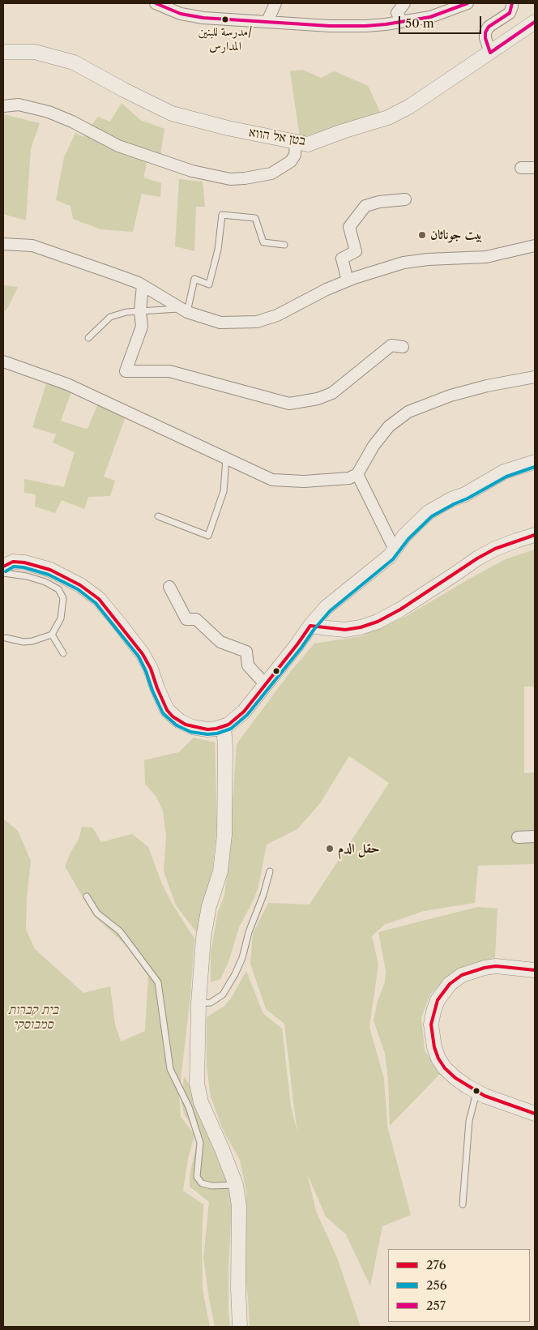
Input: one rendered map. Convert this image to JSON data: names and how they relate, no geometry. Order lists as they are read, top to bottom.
{
  "streets": {
    "street": ["בטן אל הווא"]
  },
  "parks": ["בית קברות סמבוסקי"],
  "places": ["مدرسة للبنين/ المدارس", "بيت جوناثان", "حقل الدم"],
  "lines": ["transit line 257", "transit line 256", "transit line 276"],
  "legend": ["276", "256", "257"],
  "scale_bar": "50 m"
}
